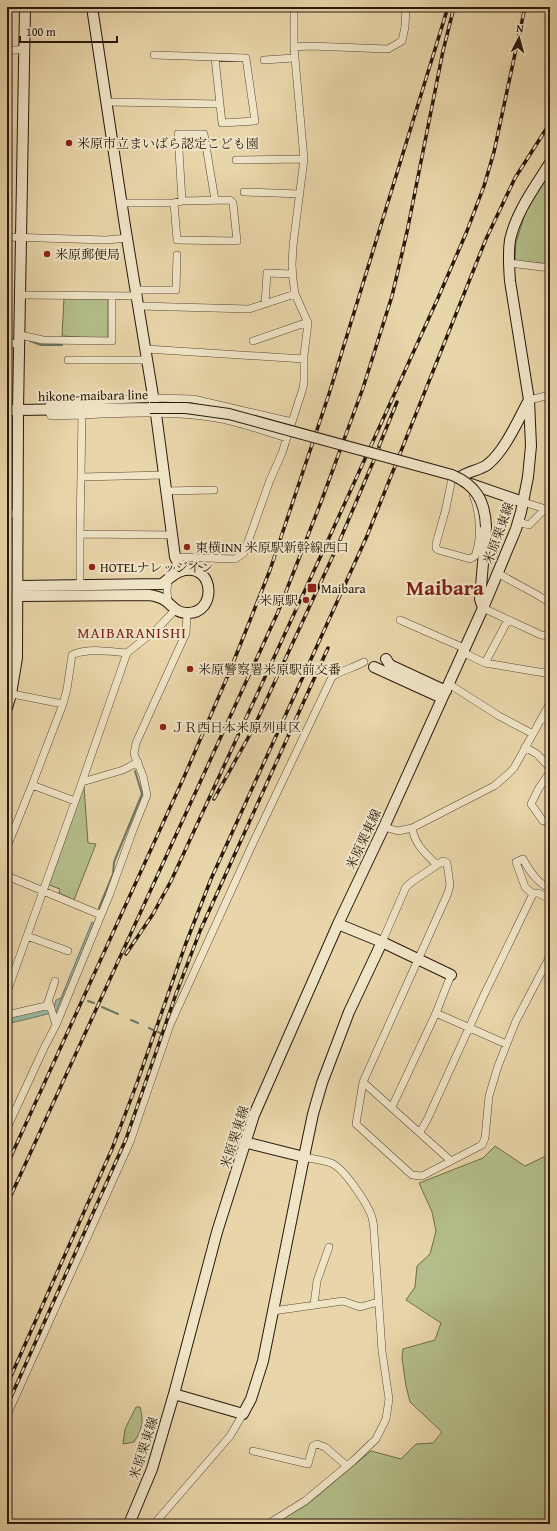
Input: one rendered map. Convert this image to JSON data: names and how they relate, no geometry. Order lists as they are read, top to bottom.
{
  "streets": {
    "main road": ["hikone-maibara line", "米原栗東線"]
  },
  "crossings": [
    ["hikone-maibara line", "米原栗東線"]
  ],
  "districts": ["Maibara", "MAIBARANISHI"],
  "places": {
    "other": [
      "米原市立まいばら認定こども園",
      "米原郵便局",
      "東横INN 米原駅新幹線西口",
      "HOTELナレッジイン",
      "米原駅",
      "米原警察署米原駅前交番",
      "ＪＲ西日本米原列車区"
    ],
    "transit": ["Maibara"]
  },
  "scale_bar": "100 m",
  "north": "top"
}
